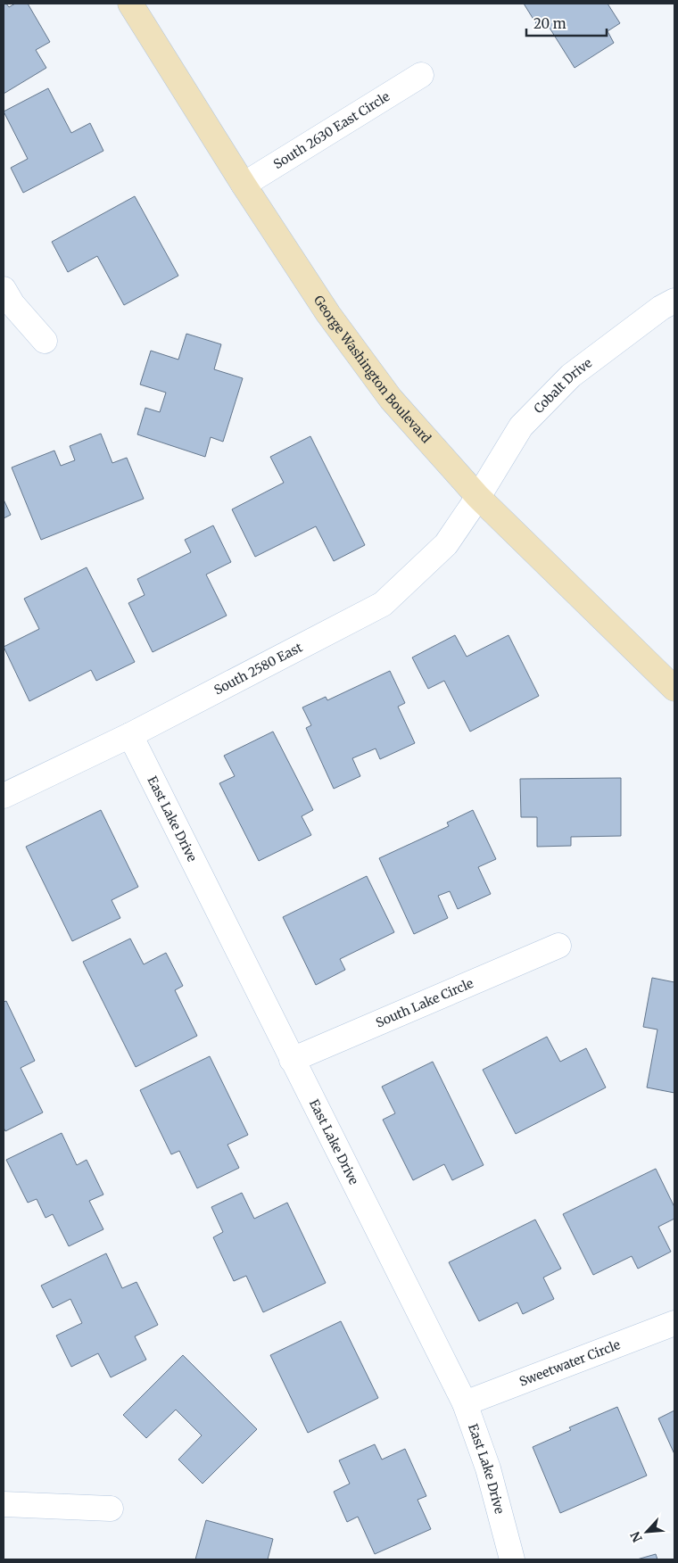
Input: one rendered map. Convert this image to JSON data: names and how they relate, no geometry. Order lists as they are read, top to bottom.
{
  "streets": {
    "main road": ["George Washington Boulevard"],
    "street": [
      "South 2630 East Circle",
      "Cobalt Drive",
      "South 2580 East",
      "East Lake Drive",
      "South Lake Circle",
      "Sweetwater Circle"
    ]
  },
  "crossings": [
    ["South 2630 East Circle", "George Washington Boulevard"],
    ["George Washington Boulevard", "Cobalt Drive"],
    ["George Washington Boulevard", "South 2580 East"],
    ["Cobalt Drive", "South 2580 East"],
    ["South 2580 East", "East Lake Drive"],
    ["East Lake Drive", "South Lake Circle"],
    ["East Lake Drive", "Sweetwater Circle"]
  ],
  "scale_bar": "20 m",
  "north": "bottom left"
}
